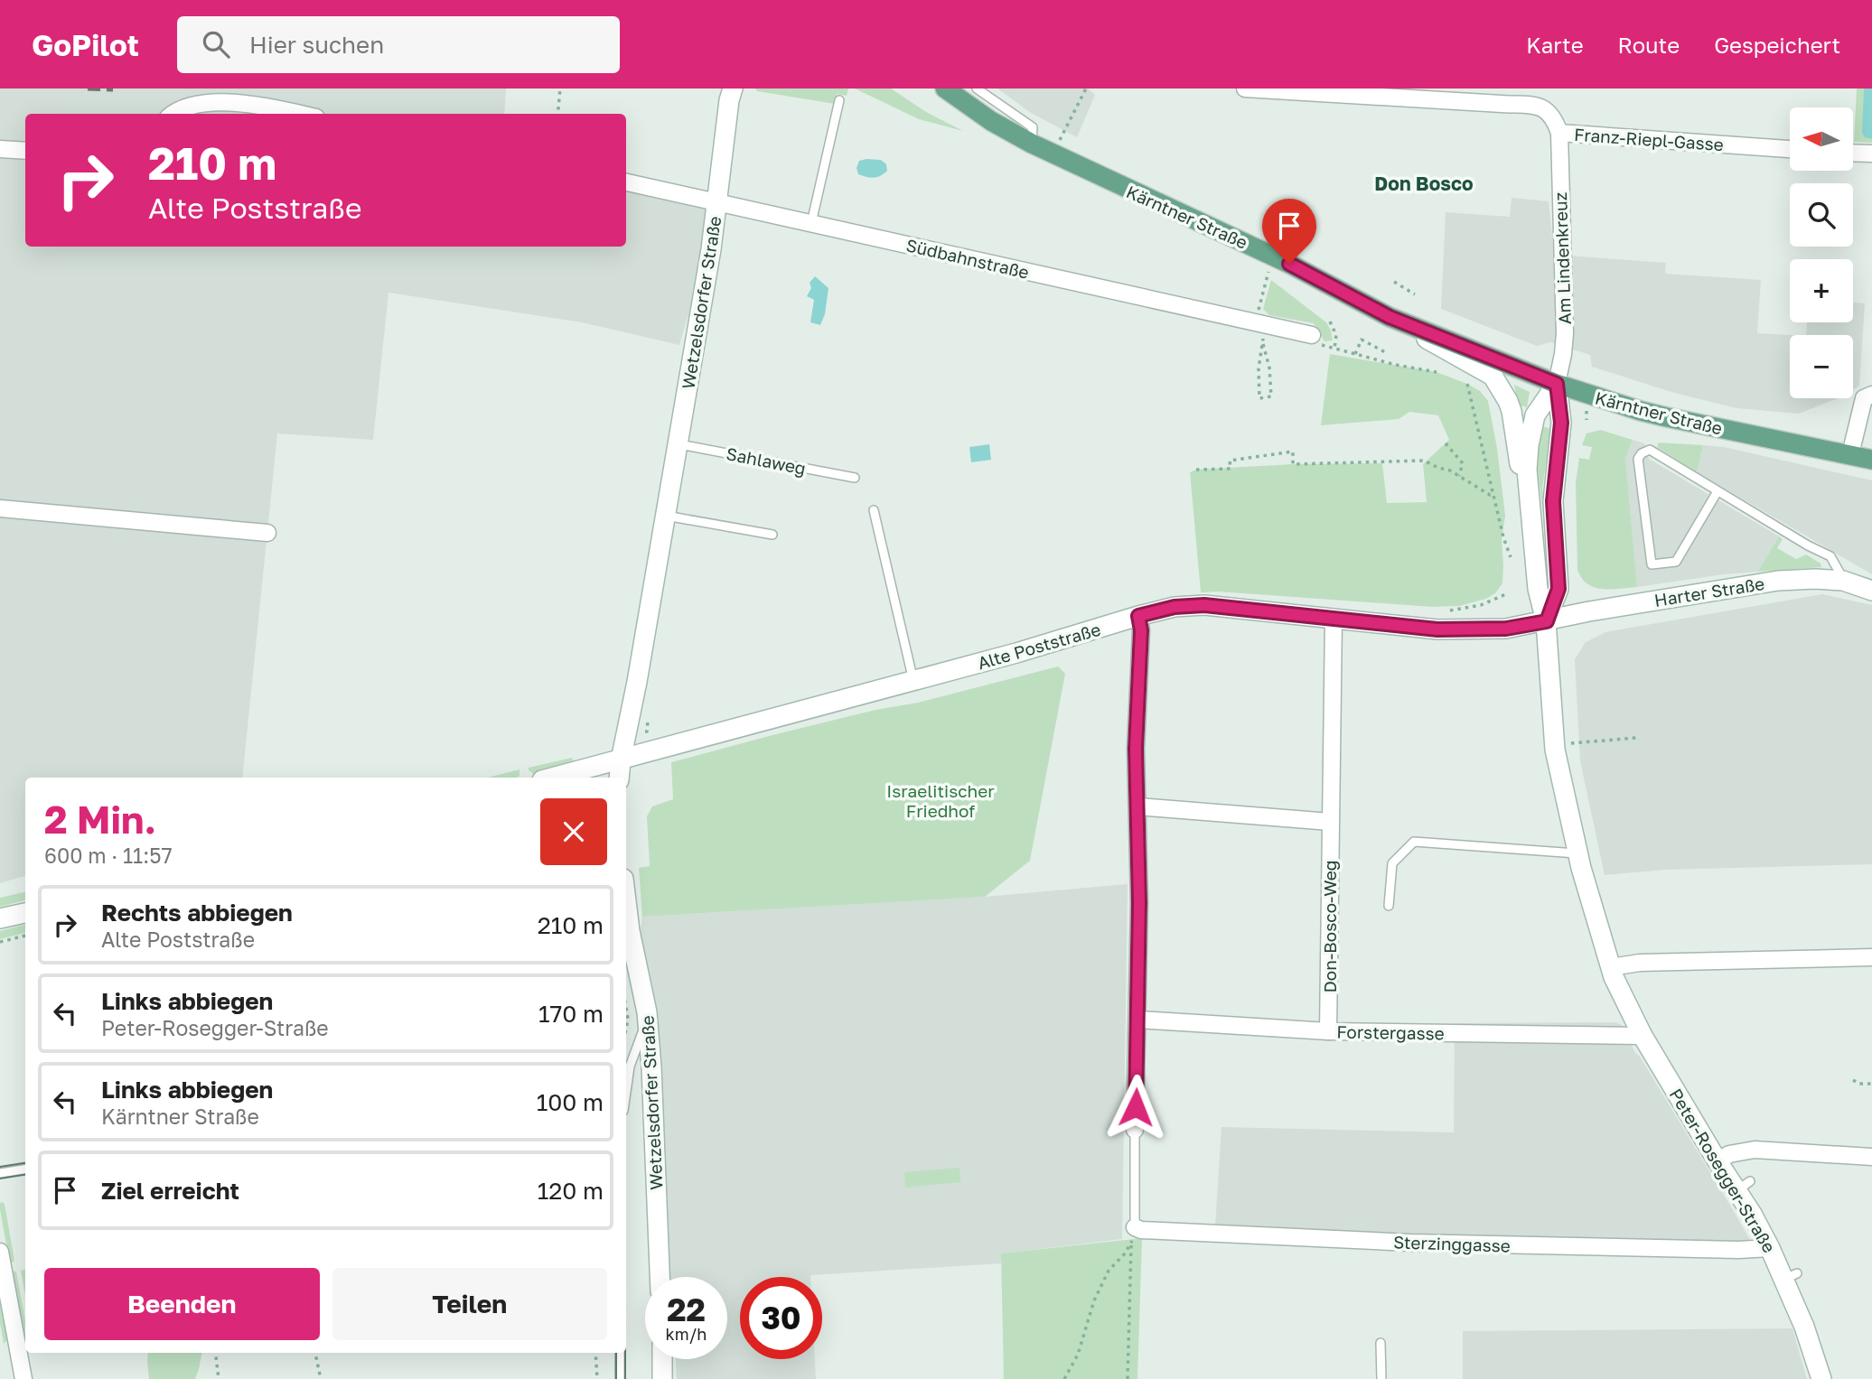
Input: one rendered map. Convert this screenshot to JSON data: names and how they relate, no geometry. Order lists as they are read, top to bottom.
{
  "streets": {
    "main road": [
      "Kärntner Straße",
      "Wetzelsdorfer Straße",
      "Harter Straße",
      "Alte Poststraße",
      "Peter-Rosegger-Straße"
    ],
    "street": [
      "Franz-Riepl-Gasse",
      "Südbahnstraße",
      "Am Lindenkreuz",
      "Don-Bosco-Weg",
      "Forstergasse",
      "Sterzinggasse"
    ],
    "lane": ["Sahlaweg"]
  },
  "crossings": [
    ["Franz-Riepl-Gasse", "Am Lindenkreuz"],
    ["Kärntner Straße", "Am Lindenkreuz"],
    ["Kärntner Straße", "Peter-Rosegger-Straße"],
    ["Südbahnstraße", "Wetzelsdorfer Straße"],
    ["Am Lindenkreuz", "Peter-Rosegger-Straße"],
    ["Wetzelsdorfer Straße", "Sahlaweg"],
    ["Wetzelsdorfer Straße", "Alte Poststraße"],
    ["Harter Straße", "Alte Poststraße"],
    ["Harter Straße", "Peter-Rosegger-Straße"],
    ["Alte Poststraße", "Don-Bosco-Weg"],
    ["Alte Poststraße", "Peter-Rosegger-Straße"],
    ["Don-Bosco-Weg", "Forstergasse"],
    ["Forstergasse", "Peter-Rosegger-Straße"],
    ["Peter-Rosegger-Straße", "Sterzinggasse"]
  ],
  "districts": ["Don Bosco"],
  "parks": ["Israelitischer Friedhof"],
  "north": "left",
  "page": {
    "header": "GoPilot",
    "search": "Hier suchen",
    "nav": ["Karte", "Route", "Gespeichert"],
    "map_buttons": ["+", "−"],
    "turn": ["210 m", "Alte Poststraße"],
    "heading": ["2 Min.", "600 m · 11:57"],
    "list": [
      {
        "name": "Rechts abbiegen",
        "note": "Alte Poststraße",
        "value": "210 m"
      },
      {
        "name": "Links abbiegen",
        "note": "Peter-Rosegger-Straße",
        "value": "170 m"
      },
      {
        "name": "Links abbiegen",
        "note": "Kärntner Straße",
        "value": "100 m"
      },
      {
        "name": "Ziel erreicht",
        "value": "120 m"
      }
    ],
    "buttons": ["Beenden", "Teilen"],
    "speed": "22 km/h",
    "limit": "30"
  }
}
